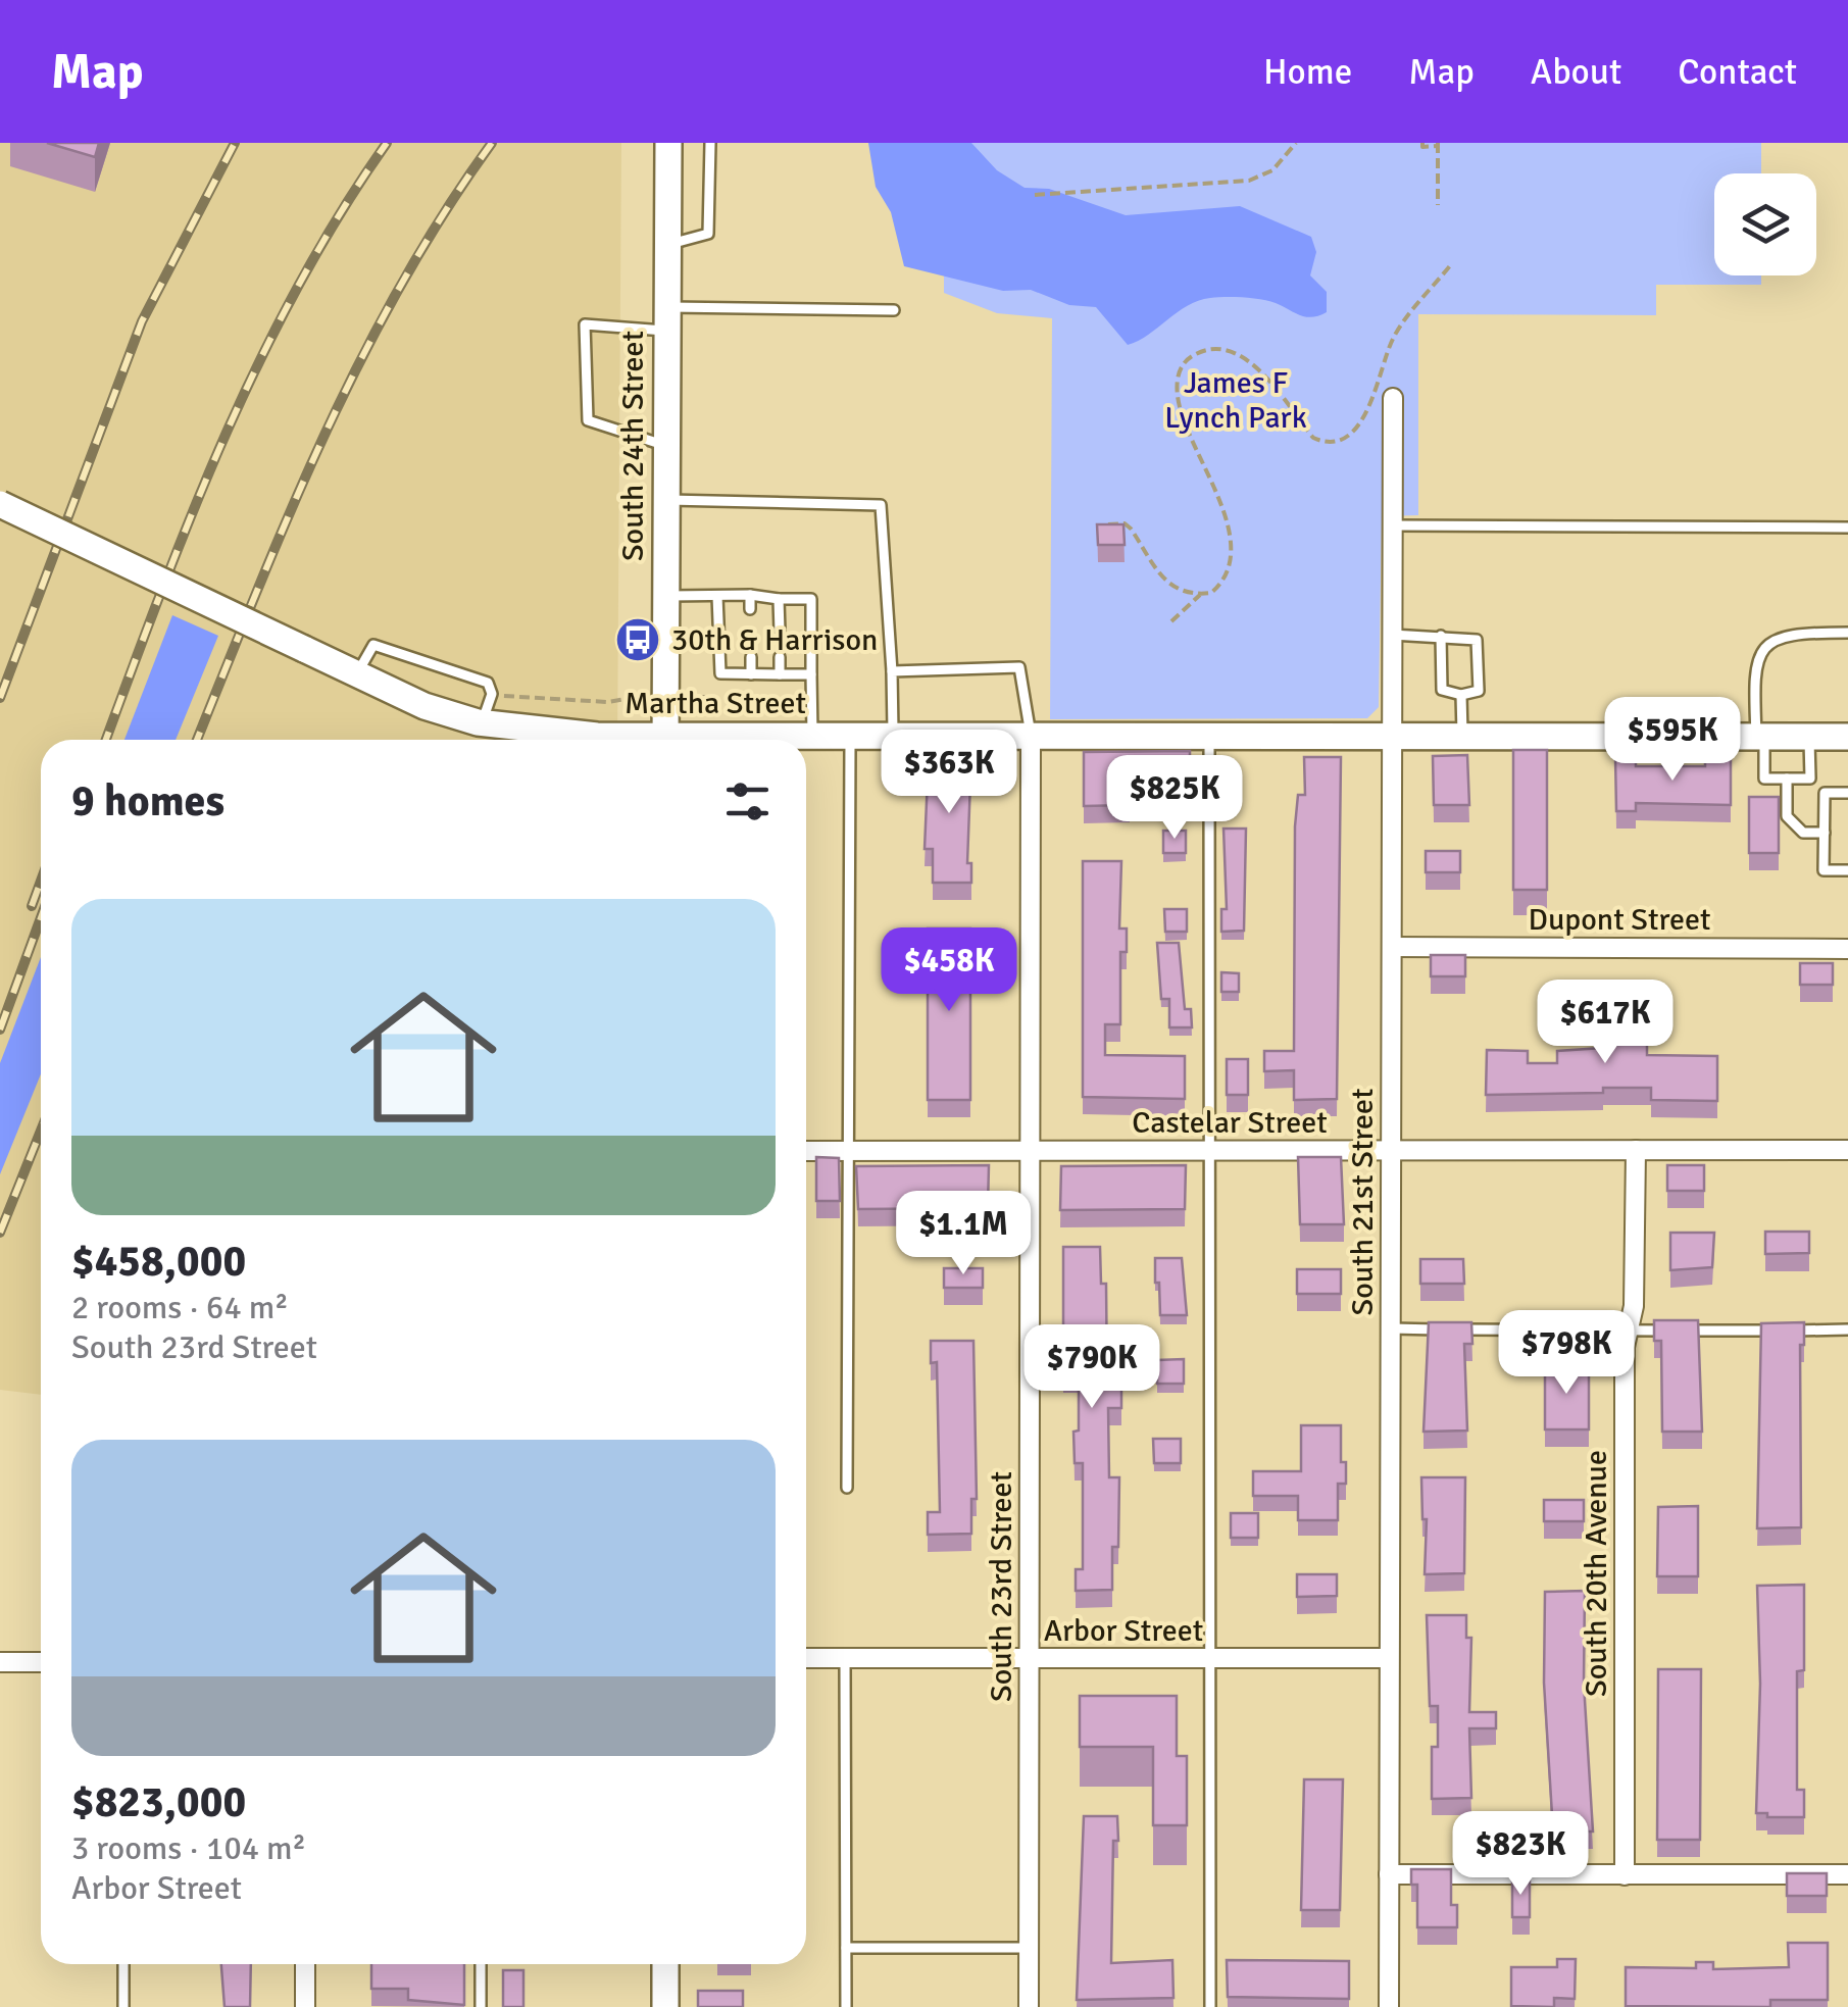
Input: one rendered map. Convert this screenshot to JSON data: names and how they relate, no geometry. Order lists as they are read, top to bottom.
{
  "streets": {
    "main road": ["South 24th Street", "Martha Street"],
    "street": [
      "Dupont Street",
      "Castelar Street",
      "South 21st Street",
      "South 20th Avenue",
      "South 23rd Street",
      "Arbor Street"
    ]
  },
  "crossings": [
    ["Martha Street", "South 21st Street"],
    ["Martha Street", "South 23rd Street"],
    ["Dupont Street", "South 21st Street"],
    ["Castelar Street", "South 21st Street"],
    ["Castelar Street", "South 20th Avenue"],
    ["Castelar Street", "South 23rd Street"],
    ["South 21st Street", "Arbor Street"],
    ["South 23rd Street", "Arbor Street"]
  ],
  "parks": ["James F Lynch Park"],
  "places": {
    "bus stop": ["30th & Harrison"]
  },
  "page": {
    "header": "Map",
    "nav": [
      "Home",
      "Map",
      "About",
      "Contact"
    ],
    "price": [
      "$595K",
      "$363K",
      "$825K",
      "$458K",
      "$617K",
      "$1.1M",
      "$798K",
      "$790K",
      "$823K"
    ],
    "heading": "9 homes",
    "list": [
      {
        "name": "$458,000",
        "note": "2 rooms · 64 m² · South 23rd Street"
      },
      {
        "name": "$823,000",
        "note": "3 rooms · 104 m² · Arbor Street"
      }
    ]
  }
}
